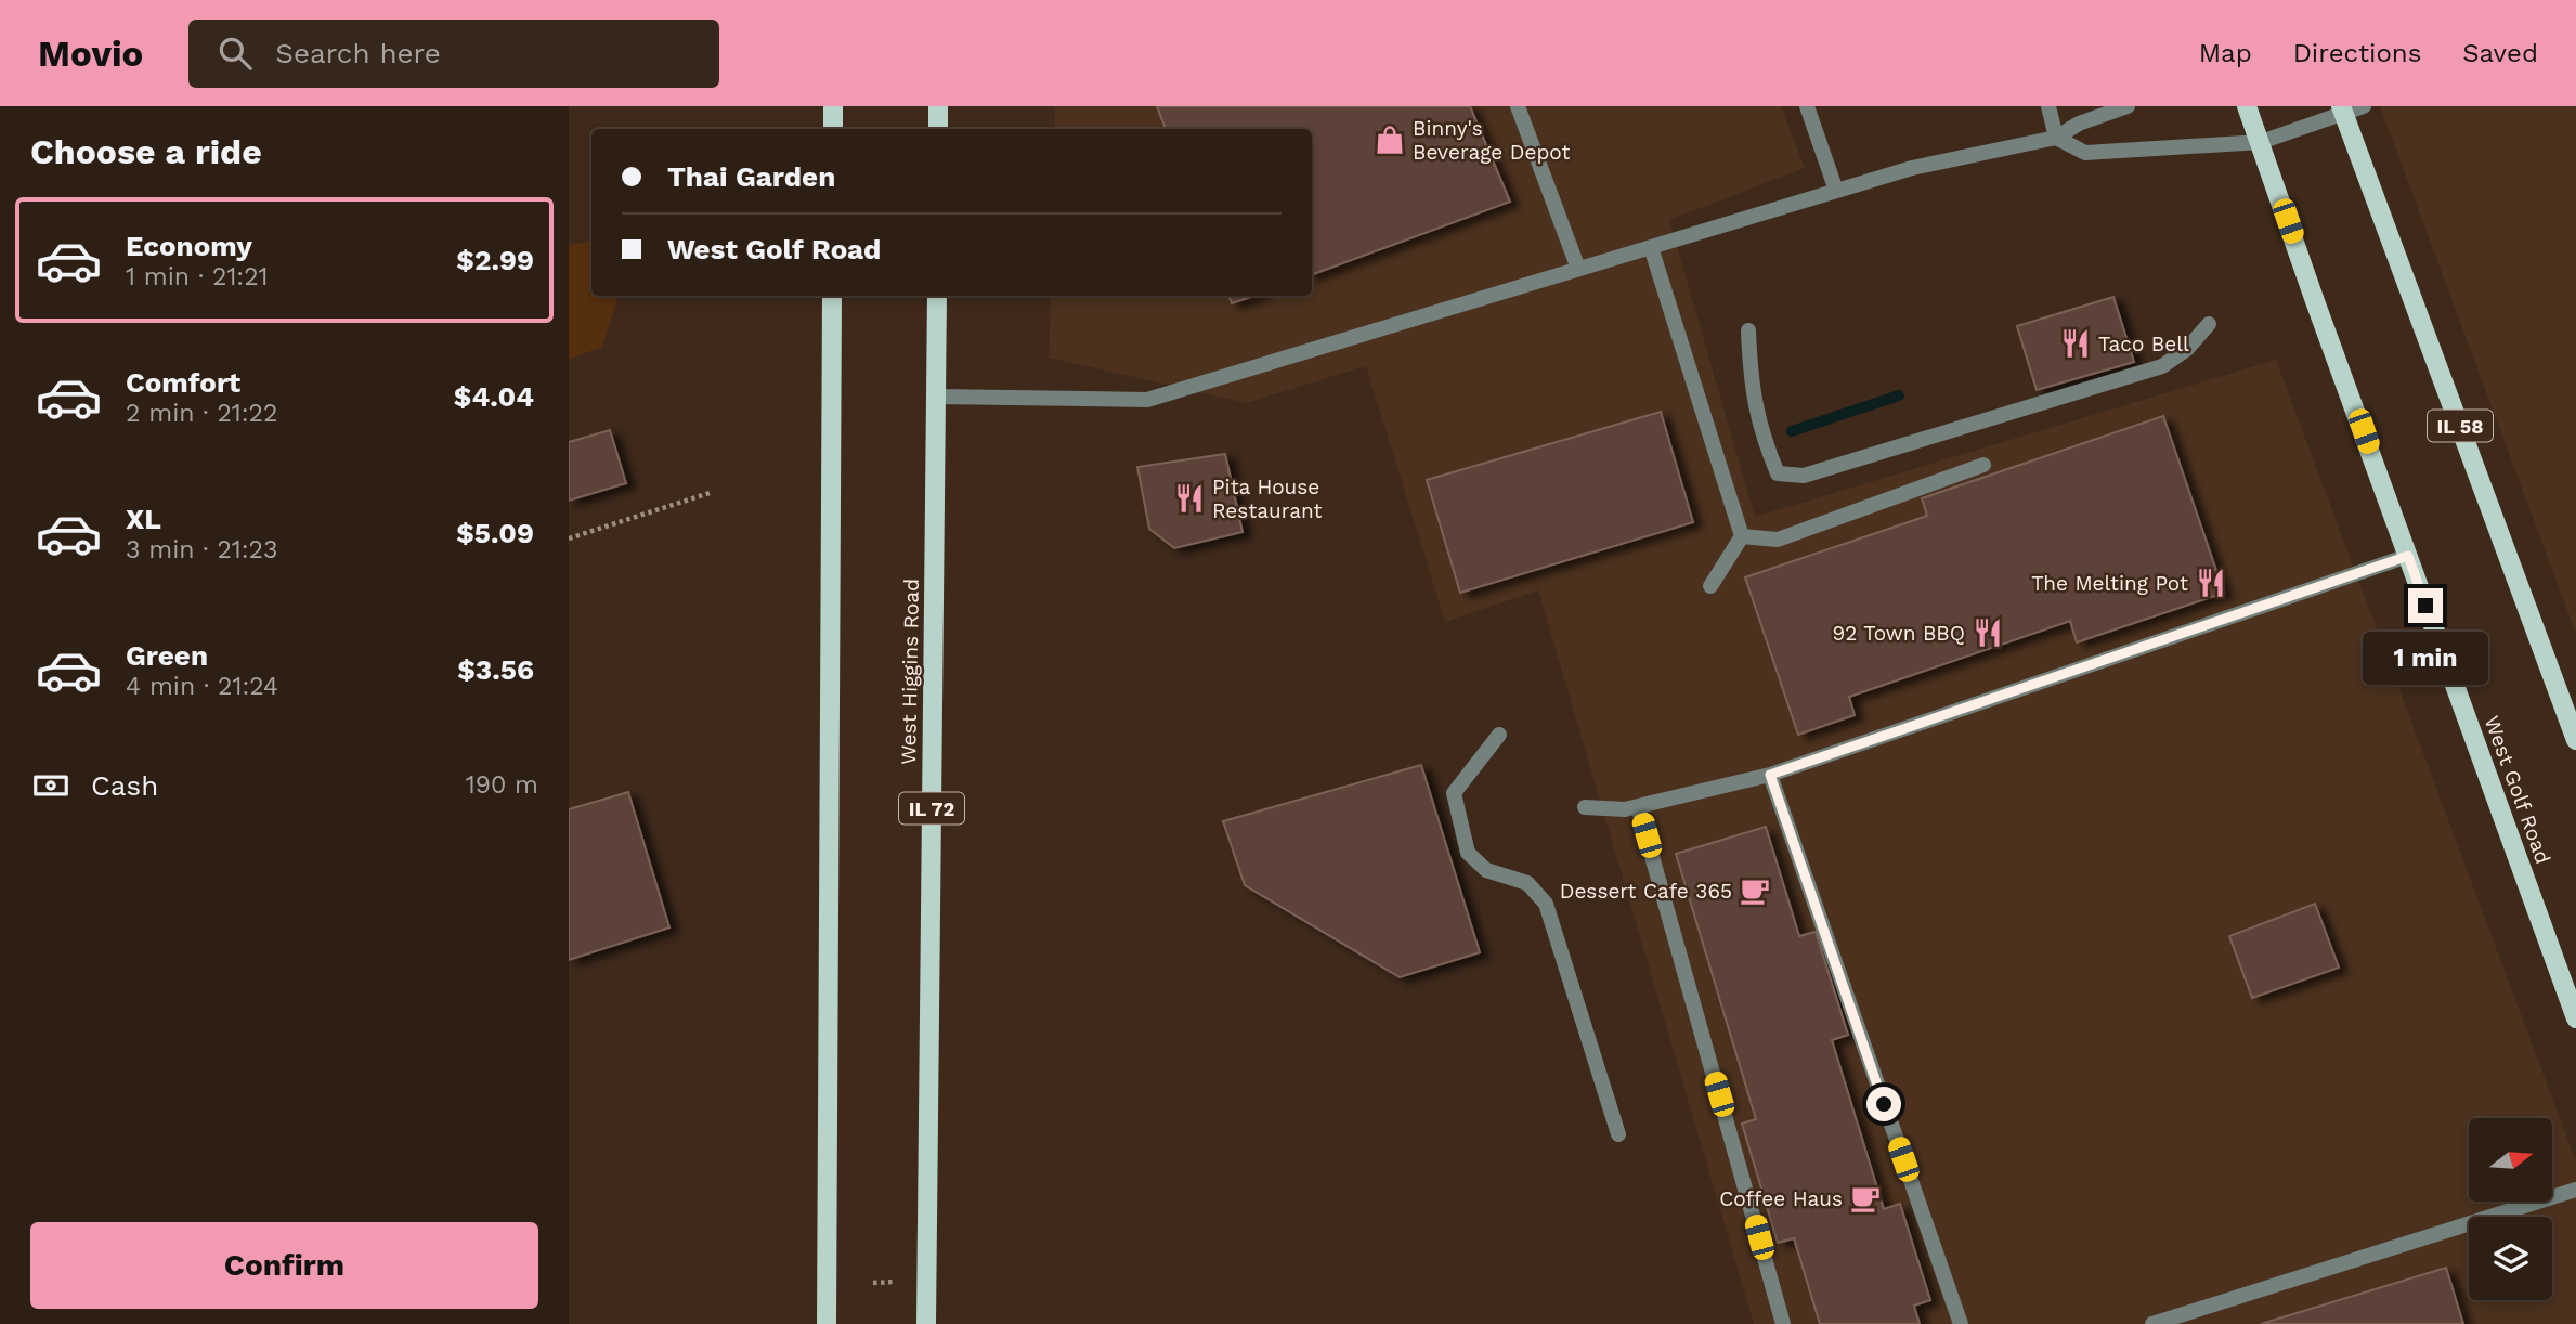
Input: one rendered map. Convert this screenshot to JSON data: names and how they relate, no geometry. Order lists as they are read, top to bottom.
{
  "streets": {
    "main road": [
      "IL 58",
      "West Higgins Road",
      "West Golf Road",
      "IL 72"
    ]
  },
  "places": {
    "shop": ["Binny's Beverage Depot"],
    "restaurant": [
      "Taco Bell",
      "Pita House Restaurant",
      "The Melting Pot",
      "92 Town BBQ"
    ],
    "cafe": ["Dessert Cafe 365", "Coffee Haus"]
  },
  "north": "right",
  "page": {
    "header": "Movio",
    "search": "Search here",
    "nav": ["Map", "Directions", "Saved"],
    "heading": "Choose a ride",
    "banner": ["Thai Garden", "West Golf Road"],
    "list": [
      {
        "name": "Economy",
        "note": "1 min · 21:21",
        "value": "$2.99"
      },
      {
        "name": "Comfort",
        "note": "2 min · 21:22",
        "value": "$4.04"
      },
      {
        "name": "XL",
        "note": "3 min · 21:23",
        "value": "$5.09"
      },
      {
        "name": "Green",
        "note": "4 min · 21:24",
        "value": "$3.56"
      }
    ],
    "bubble": "1 min",
    "pay": ["Cash", "190 m"],
    "buttons": "Confirm"
  }
}
